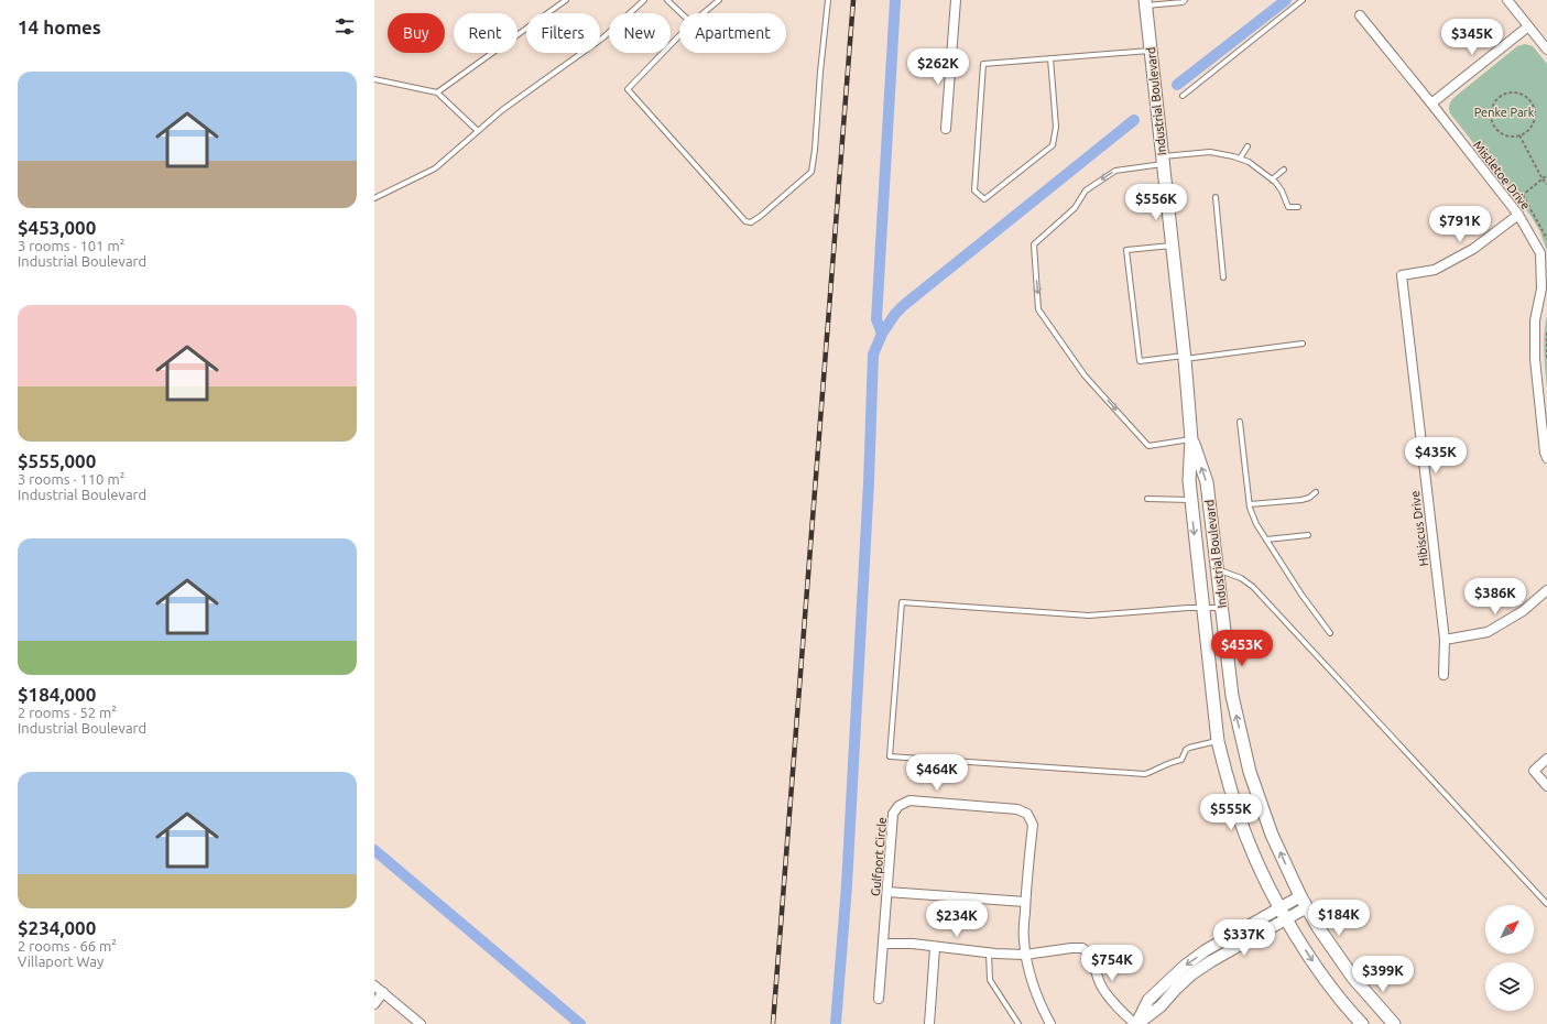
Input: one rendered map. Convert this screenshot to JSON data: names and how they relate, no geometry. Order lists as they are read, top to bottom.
{
  "streets": {
    "main road": ["Industrial Boulevard"],
    "street": ["Mistletoe Drive", "Hibiscus Drive", "Gulfport Circle"]
  },
  "crossings": [
    ["Mistletoe Drive", "Hibiscus Drive"]
  ],
  "parks": ["Penke Park"],
  "north": "top right",
  "page": {
    "heading": "14 homes",
    "chip": [
      "Buy",
      "Rent",
      "Filters",
      "New",
      "Apartment"
    ],
    "price": [
      "$345K",
      "$262K",
      "$556K",
      "$791K",
      "$435K",
      "$386K",
      "$453K",
      "$464K",
      "$555K",
      "$184K",
      "$234K",
      "$337K",
      "$754K",
      "$399K"
    ],
    "list": [
      {
        "name": "$453,000",
        "note": "3 rooms · 101 m² · Industrial Boulevard"
      },
      {
        "name": "$555,000",
        "note": "3 rooms · 110 m² · Industrial Boulevard"
      },
      {
        "name": "$184,000",
        "note": "2 rooms · 52 m² · Industrial Boulevard"
      },
      {
        "name": "$234,000",
        "note": "2 rooms · 66 m² · Villaport Way"
      }
    ]
  }
}
